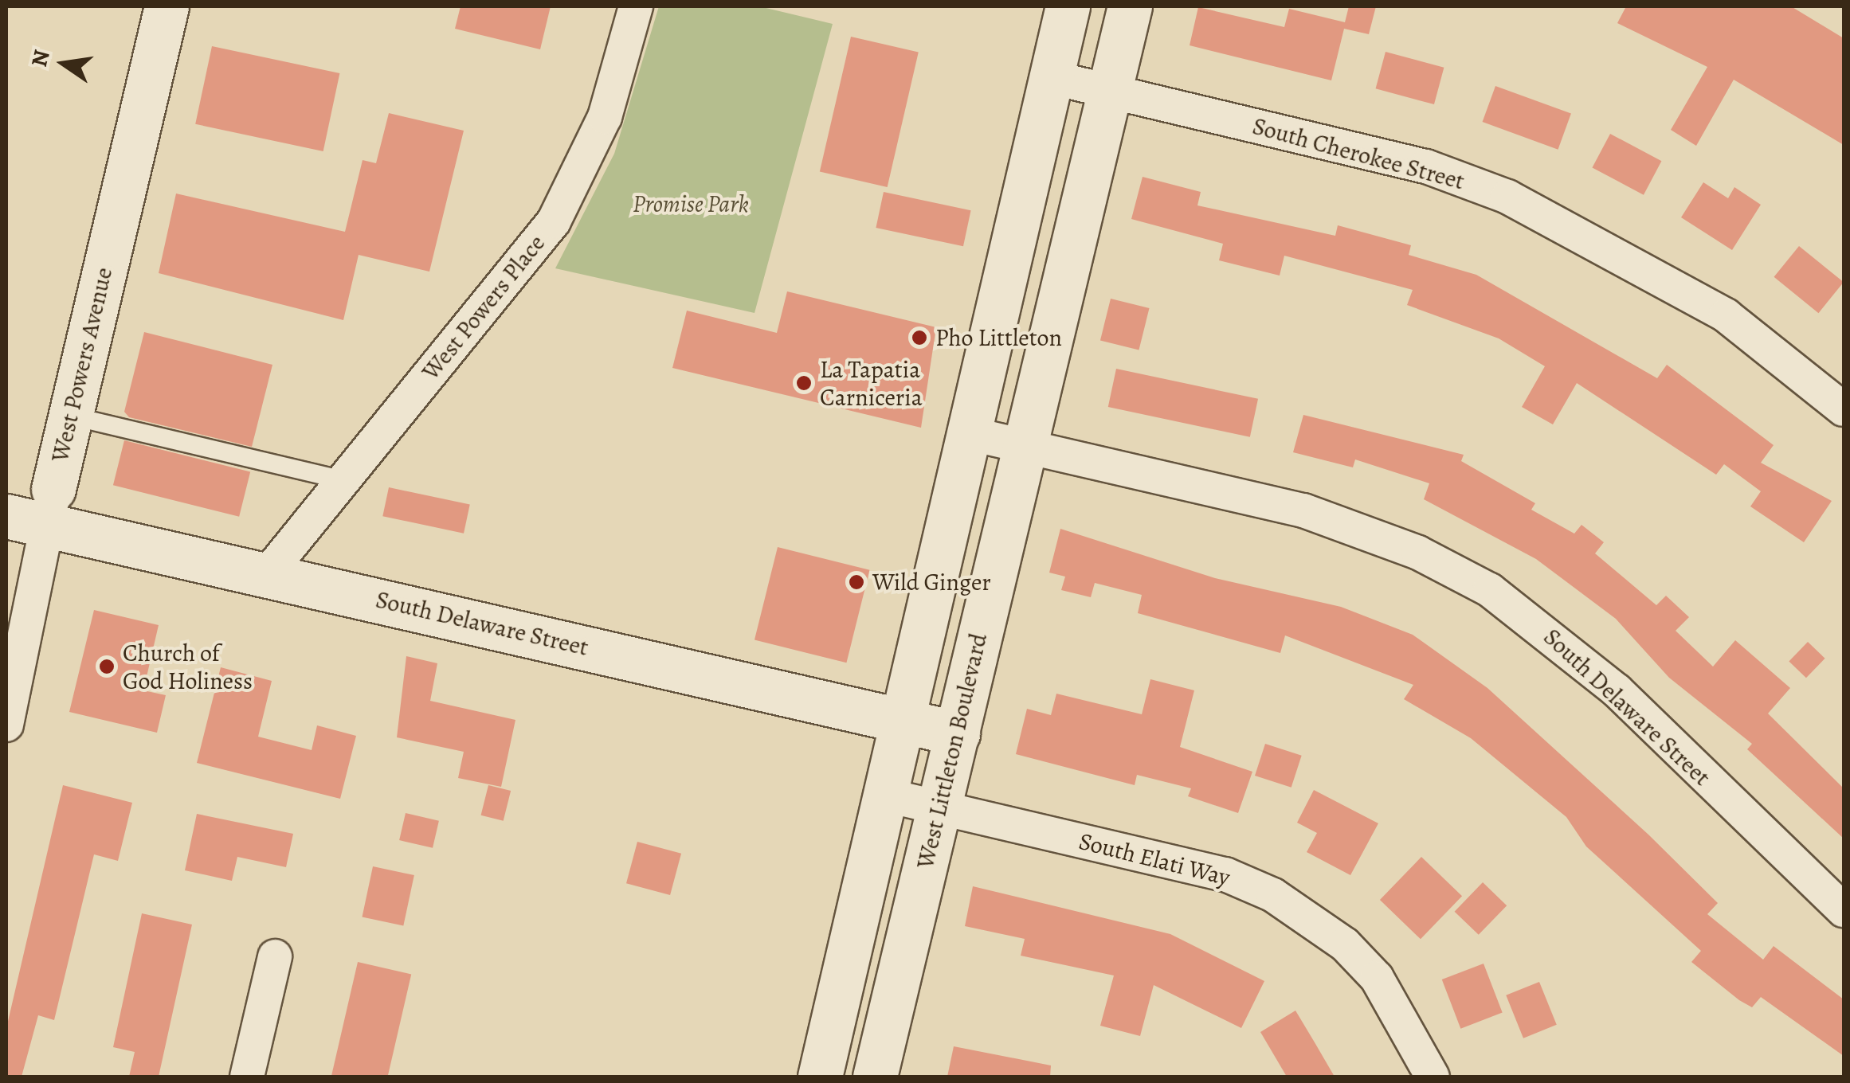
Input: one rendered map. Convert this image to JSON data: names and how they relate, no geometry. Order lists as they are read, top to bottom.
{
  "streets": {
    "main road": ["West Powers Avenue", "South Delaware Street", "West Littleton Boulevard"],
    "street": ["South Cherokee Street", "West Powers Place", "South Elati Way"]
  },
  "crossings": [
    ["South Cherokee Street", "West Littleton Boulevard"],
    ["West Powers Place", "South Delaware Street"],
    ["West Powers Avenue", "South Delaware Street"],
    ["South Delaware Street", "West Littleton Boulevard"],
    ["West Littleton Boulevard", "South Elati Way"]
  ],
  "parks": ["Promise Park"],
  "places": [
    "Pho Littleton",
    "La Tapatia Carniceria",
    "Wild Ginger",
    "Church of God Holiness"
  ],
  "north": "left"
}
